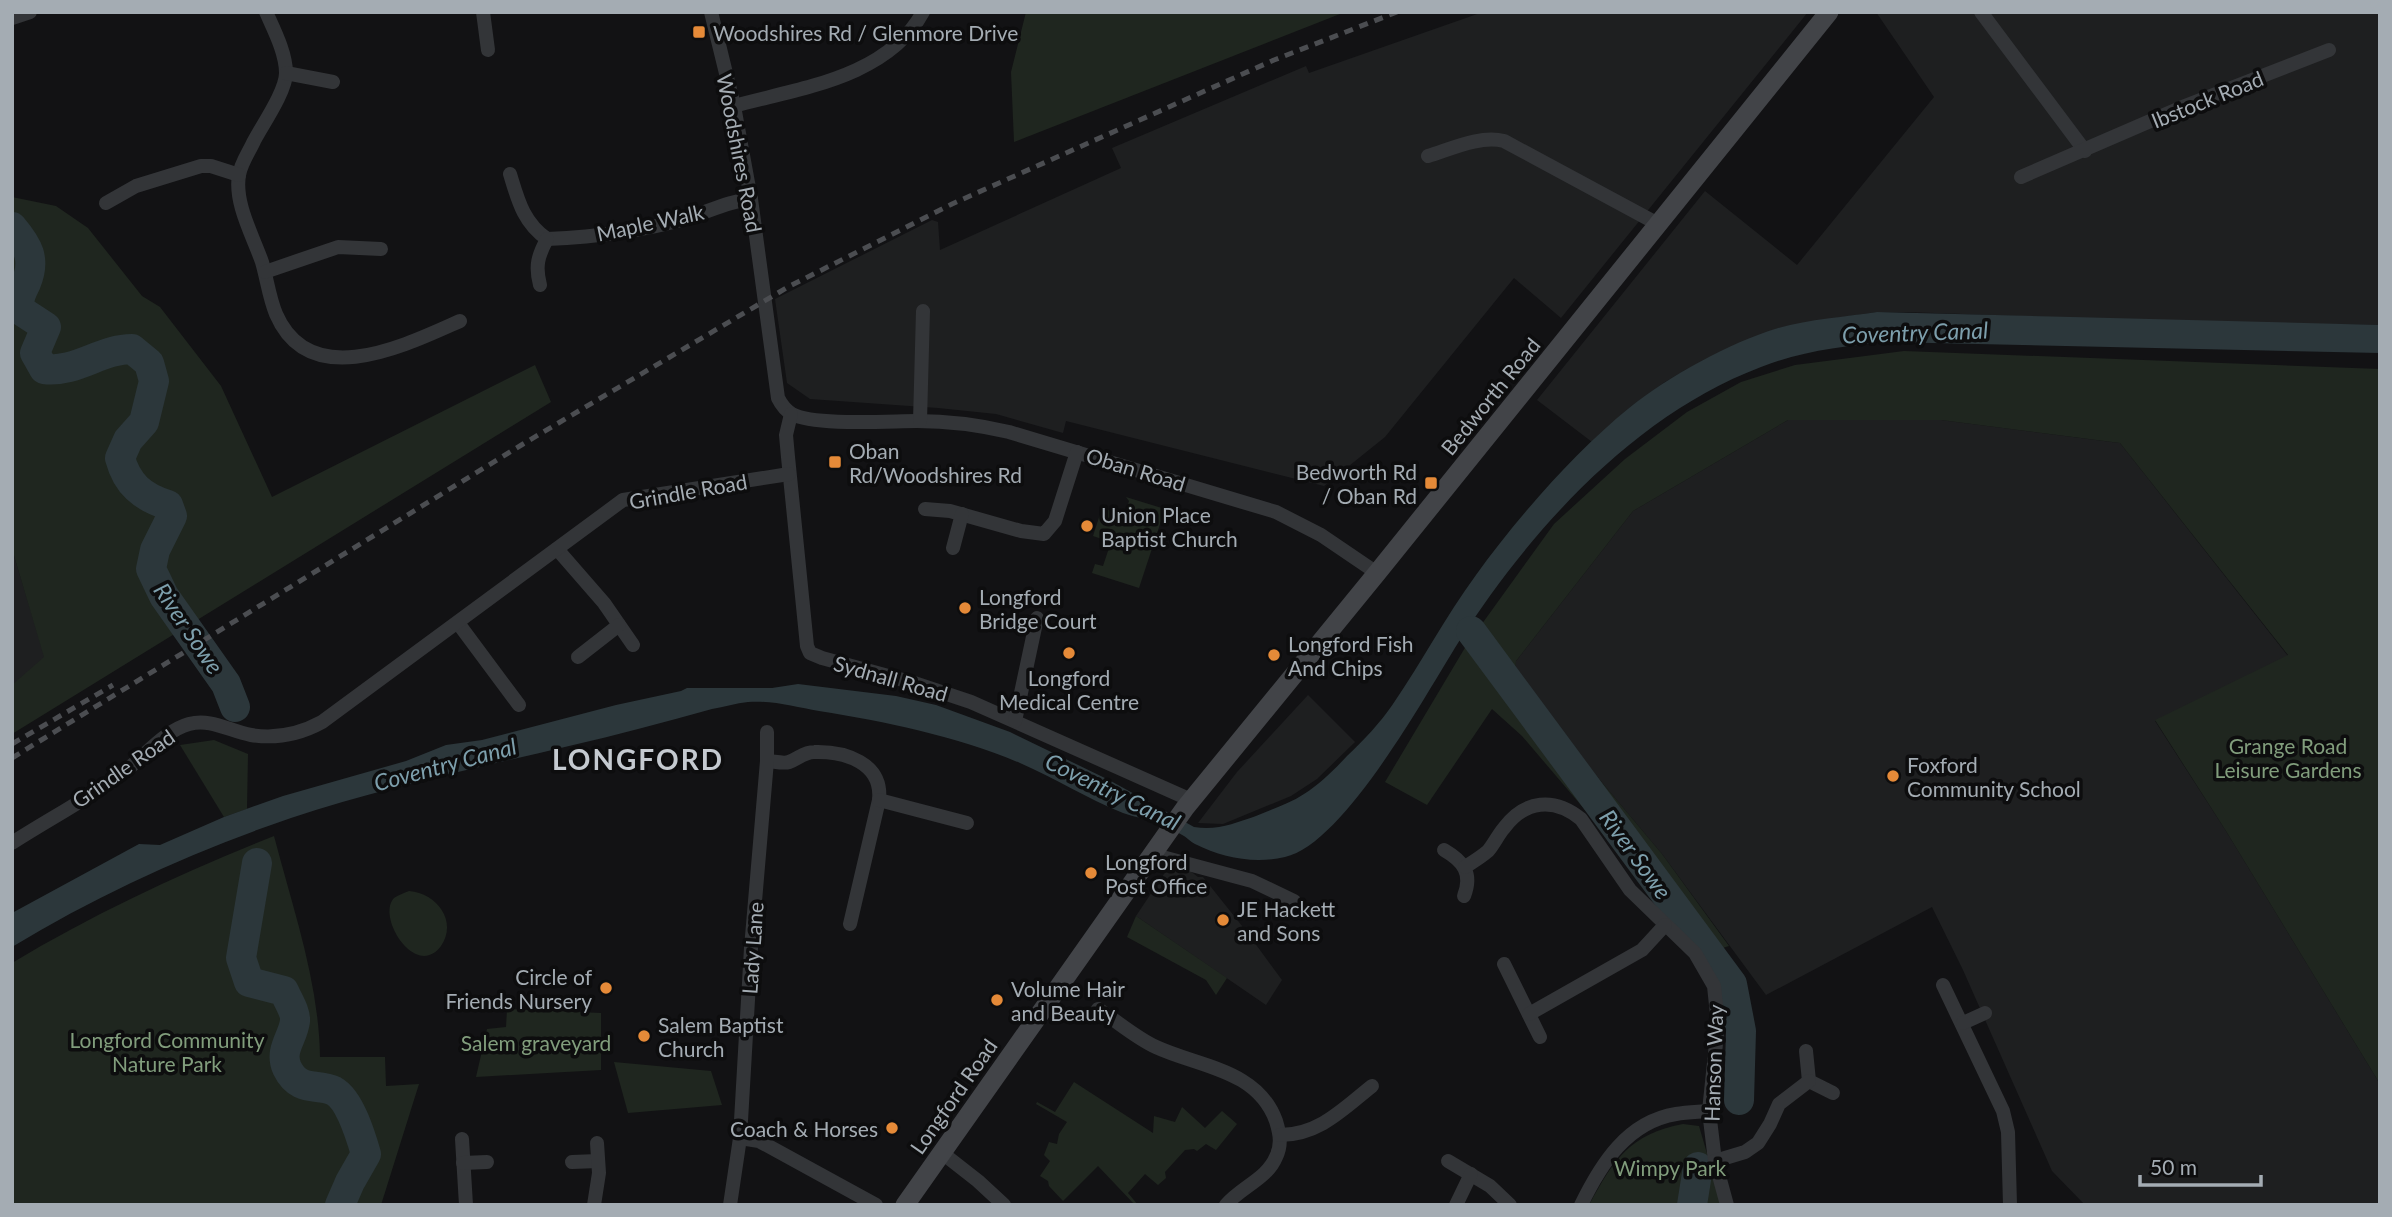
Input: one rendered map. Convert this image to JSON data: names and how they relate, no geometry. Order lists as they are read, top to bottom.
{
  "streets": {
    "main road": ["Bedworth Road", "Longford Road"],
    "street": [
      "Ibstock Road",
      "Woodshires Road",
      "Maple Walk",
      "Oban Road",
      "Grindle Road",
      "Sydnall Road",
      "Lady Lane",
      "Hanson Way"
    ]
  },
  "crossings": [
    ["Woodshires Road", "Maple Walk"],
    ["Woodshires Road", "Oban Road"],
    ["Woodshires Road", "Sydnall Road"],
    ["Bedworth Road", "Oban Road"],
    ["Bedworth Road", "Sydnall Road"],
    ["Bedworth Road", "Longford Road"],
    ["Oban Road", "Sydnall Road"],
    ["Grindle Road", "Sydnall Road"],
    ["Sydnall Road", "Longford Road"]
  ],
  "districts": ["LONGFORD"],
  "water": ["Coventry Canal", "River Sowe"],
  "parks": [
    "Grange Road Leisure Gardens",
    "Longford Community Nature Park",
    "Salem graveyard",
    "Wimpy Park"
  ],
  "places": {
    "transit": ["Woodshires Rd / Glenmore Drive", "Oban Rd/Woodshires Rd", "Bedworth Rd / Oban Rd"],
    "other": [
      "Union Place Baptist Church",
      "Longford Bridge Court",
      "Longford Medical Centre",
      "Longford Fish And Chips",
      "Foxford Community School",
      "Longford Post Office",
      "JE Hackett and Sons",
      "Circle of Friends Nursery",
      "Volume Hair and Beauty",
      "Salem Baptist Church",
      "Coach & Horses"
    ]
  },
  "scale_bar": "50 m"
}
